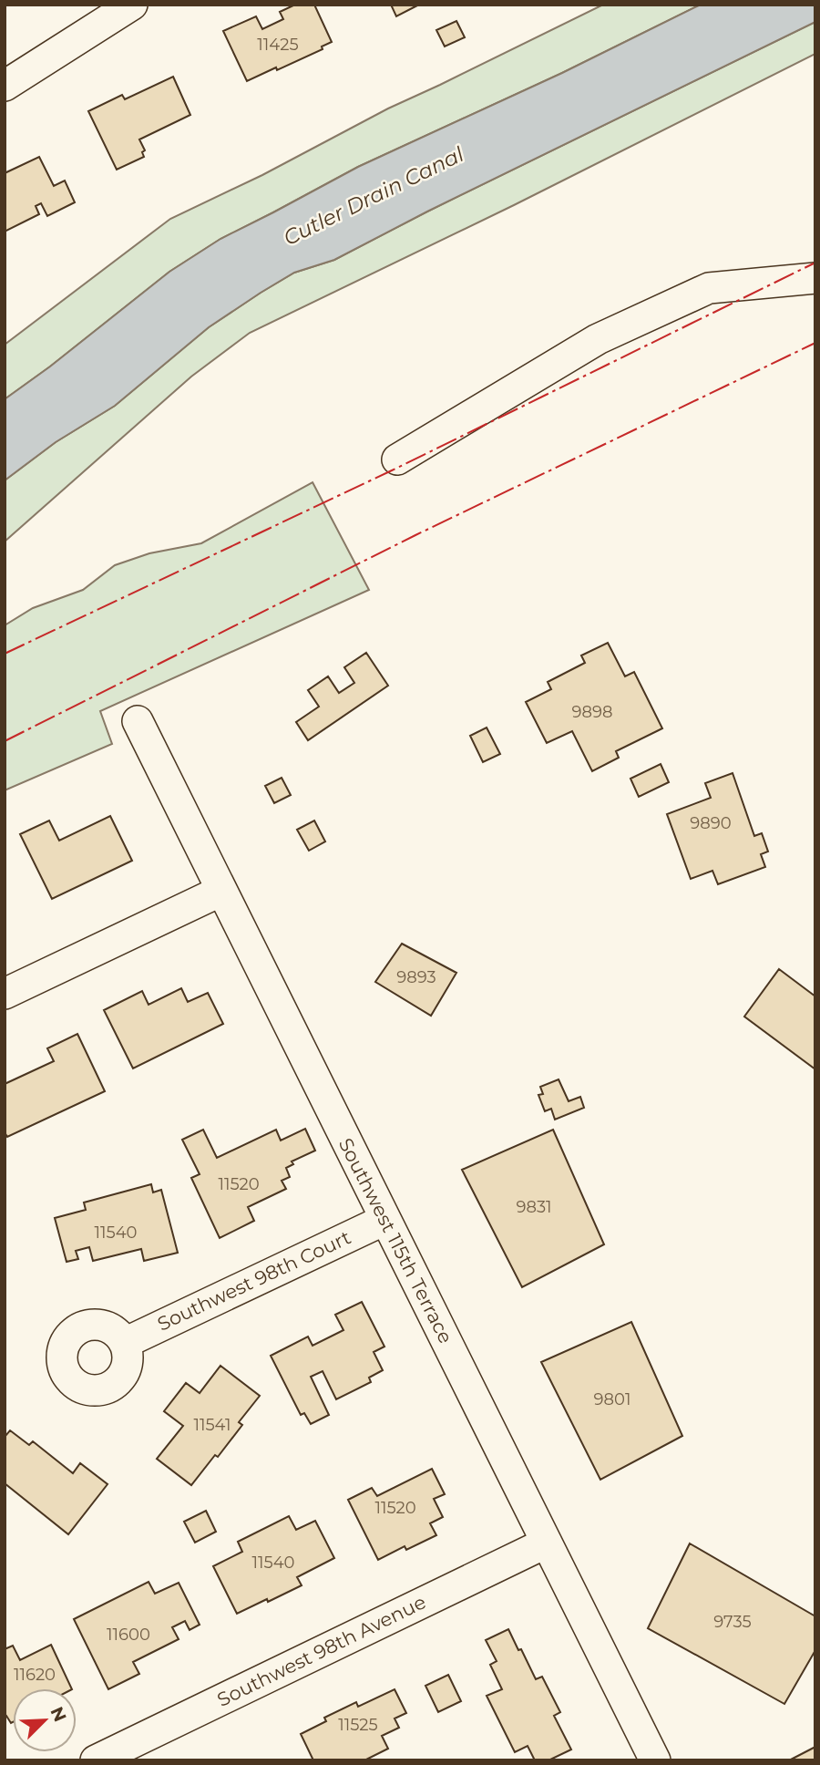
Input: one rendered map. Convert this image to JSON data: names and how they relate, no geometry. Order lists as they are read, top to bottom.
{
  "streets": {
    "street": ["Southwest 115th Terrace", "Southwest 98th Court", "Southwest 98th Avenue"]
  },
  "crossings": [
    ["Southwest 115th Terrace", "Southwest 98th Court"],
    ["Southwest 115th Terrace", "Southwest 98th Avenue"]
  ],
  "water": ["Cutler Drain Canal"],
  "house_numbers": [
    "11425",
    "9898",
    "9890",
    "9893",
    "11520",
    "9831",
    "11540",
    "9801",
    "11541",
    "11520",
    "11540",
    "9735",
    "11600",
    "11620",
    "11525"
  ],
  "north": "top right"
}
